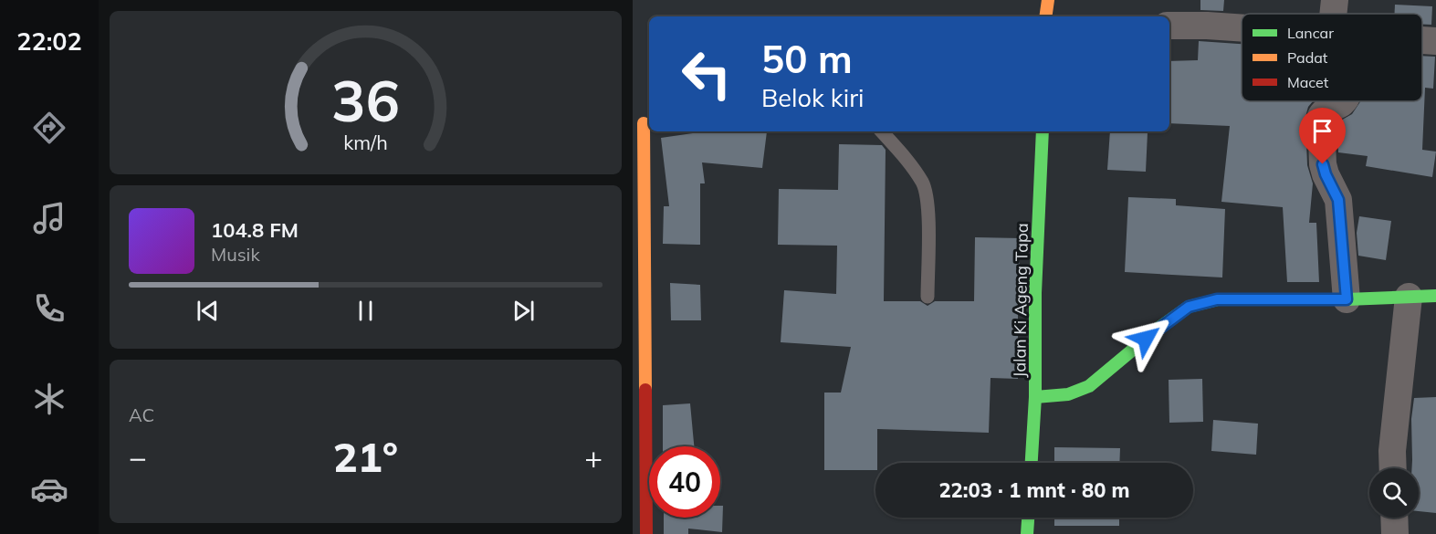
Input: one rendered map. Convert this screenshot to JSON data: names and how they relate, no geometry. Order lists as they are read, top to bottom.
{
  "streets": {
    "street": ["Jalan Ki Ageng Tapa"]
  },
  "legend": ["Lancar", "Padat", "Macet"],
  "page": {
    "tabs": "22:02",
    "turn": ["50 m", "Belok kiri"],
    "song": ["104.8 FM", "Musik"],
    "tile": "AC",
    "heat": ["−", "21°", "+"],
    "limit": "40",
    "trip": "22:03 · 1 mnt · 80 m",
    "gauge": ["36", "km/h"]
  }
}
